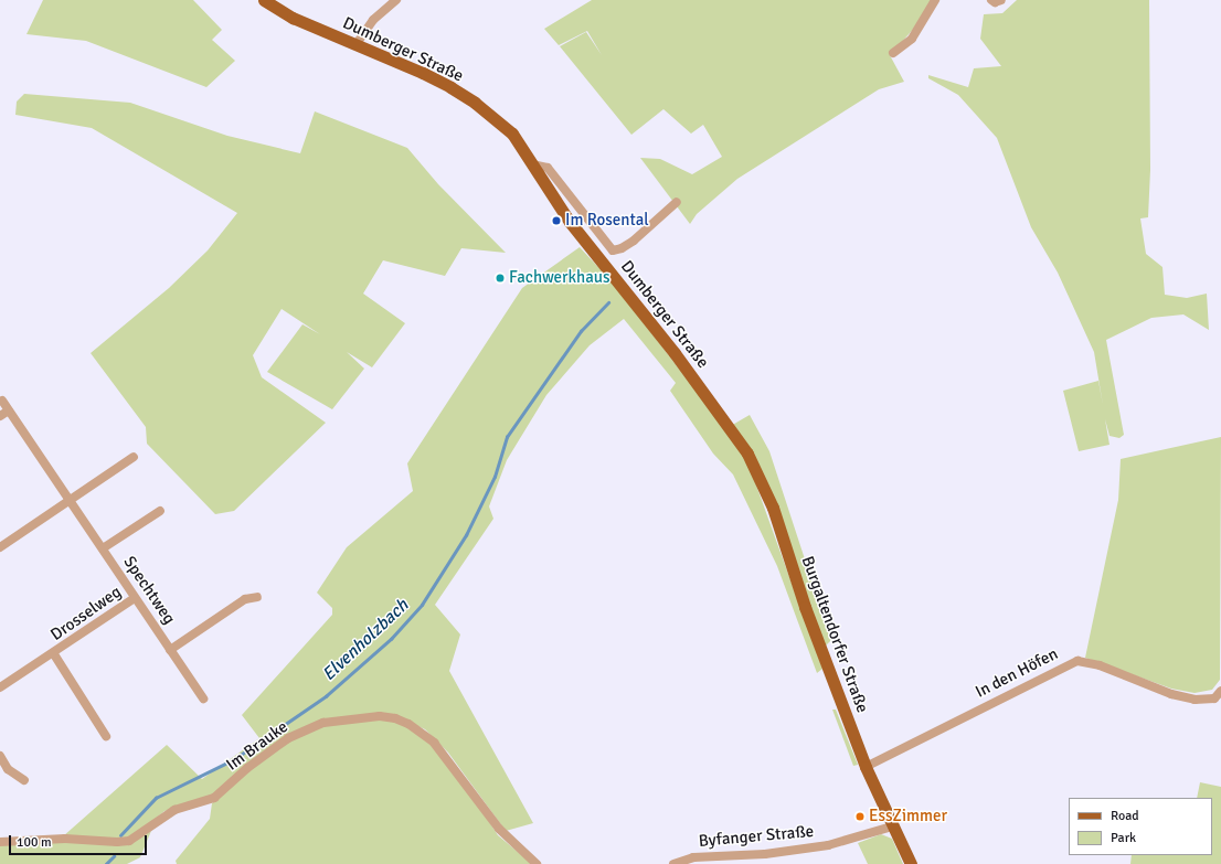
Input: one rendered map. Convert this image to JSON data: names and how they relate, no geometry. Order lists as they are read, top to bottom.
{
  "streets": {
    "main road": ["Dumberger Straße", "Burgaltendorfer Straße"],
    "street": [
      "Spechtweg",
      "Drosselweg",
      "In den Höfen",
      "Im Brauke",
      "Byfanger Straße"
    ]
  },
  "crossings": [
    ["Dumberger Straße", "Burgaltendorfer Straße"],
    ["Spechtweg", "Drosselweg"],
    ["Burgaltendorfer Straße", "In den Höfen"],
    ["Burgaltendorfer Straße", "Byfanger Straße"]
  ],
  "water": ["Elvenholzbach"],
  "places": ["Im Rosental", "Fachwerkhaus", "EssZimmer"],
  "legend": ["Road", "Park"],
  "scale_bar": "100 m"
}
